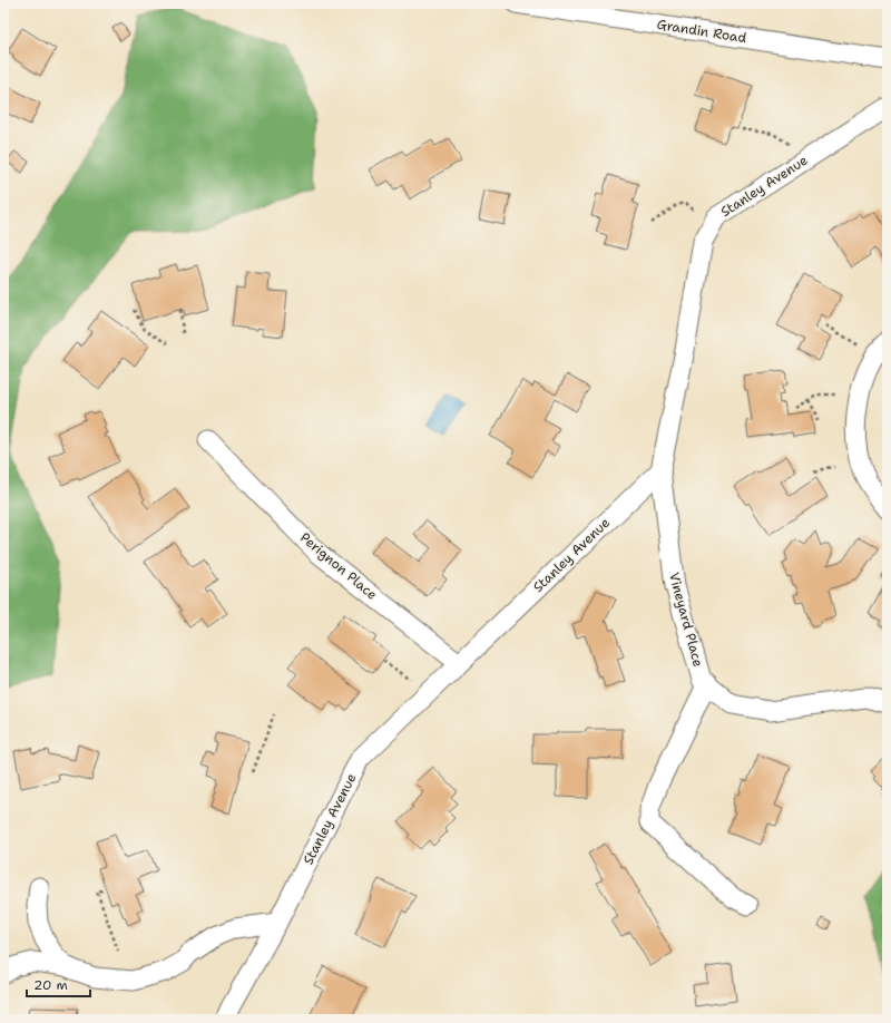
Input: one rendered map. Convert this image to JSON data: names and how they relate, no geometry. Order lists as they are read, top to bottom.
{
  "streets": {
    "street": [
      "Grandin Road",
      "Stanley Avenue",
      "Perignon Place",
      "Vineyard Place"
    ]
  },
  "crossings": [
    ["Stanley Avenue", "Perignon Place"],
    ["Stanley Avenue", "Vineyard Place"]
  ],
  "scale_bar": "20 m"
}
